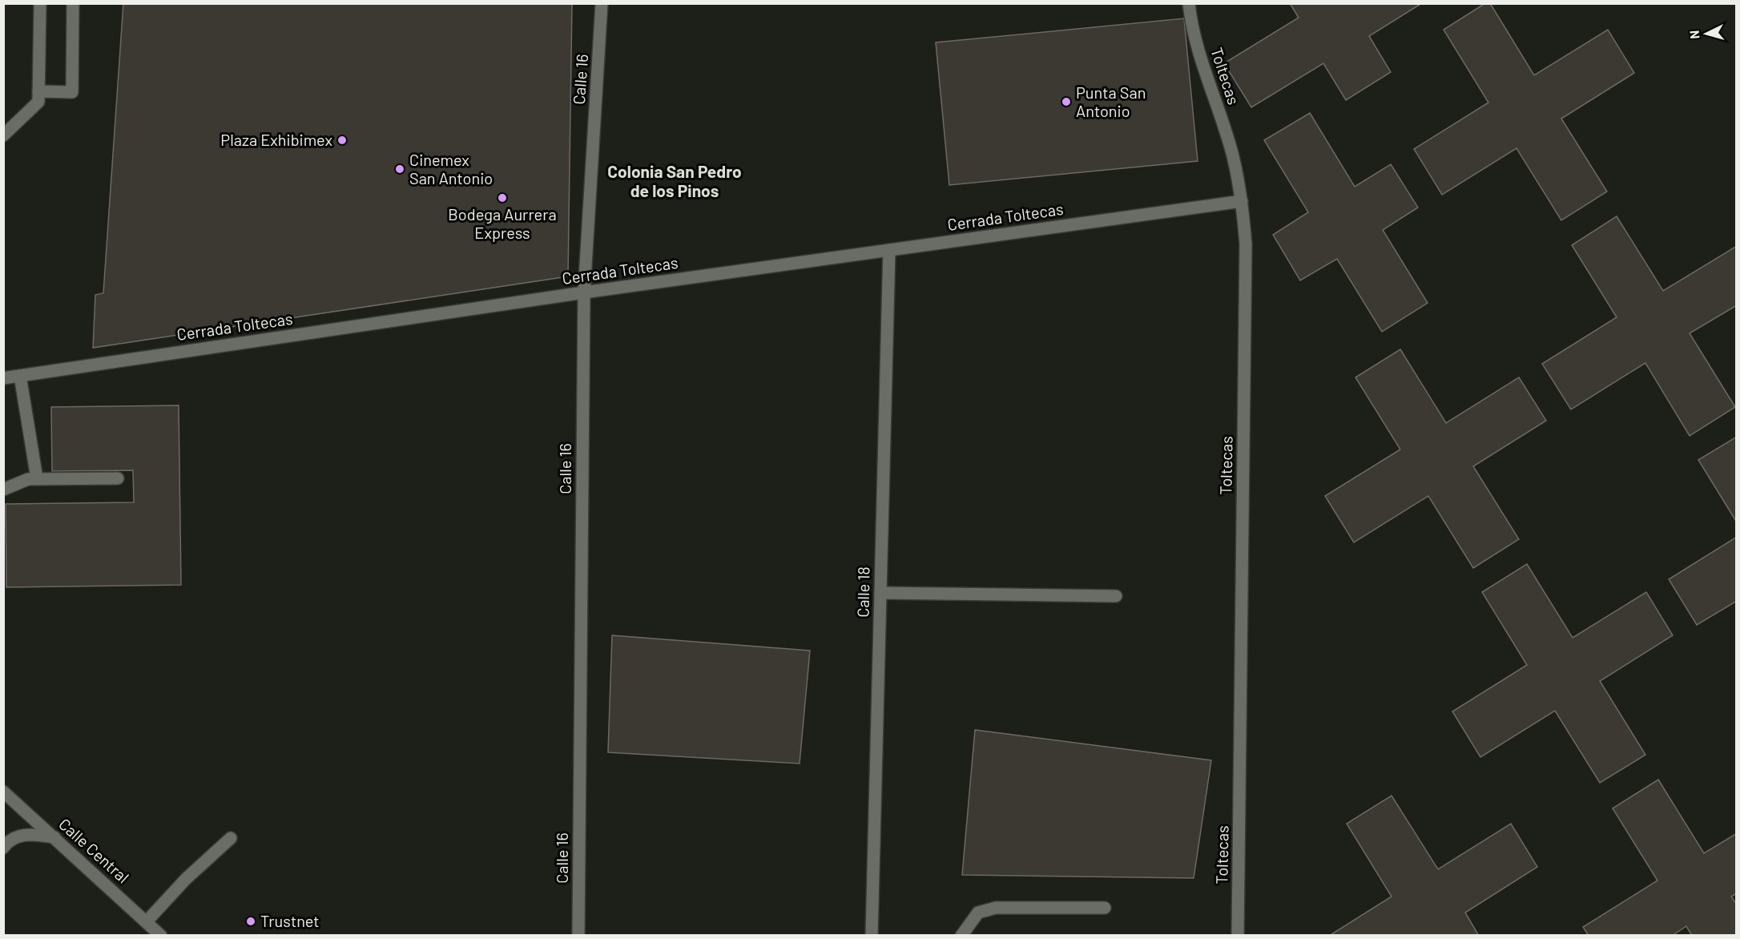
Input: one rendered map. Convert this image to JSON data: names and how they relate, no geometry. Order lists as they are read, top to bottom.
{
  "streets": {
    "street": [
      "Toltecas",
      "Calle 16",
      "Cerrada Toltecas",
      "Calle 18",
      "Calle Central"
    ]
  },
  "crossings": [
    ["Toltecas", "Cerrada Toltecas"],
    ["Calle 16", "Cerrada Toltecas"],
    ["Cerrada Toltecas", "Calle 18"]
  ],
  "districts": ["Colonia San Pedro de los Pinos"],
  "places": [
    "Punta San Antonio",
    "Plaza Exhibimex",
    "Cinemex San Antonio",
    "Bodega Aurrera Express",
    "Trustnet"
  ],
  "north": "left"
}
